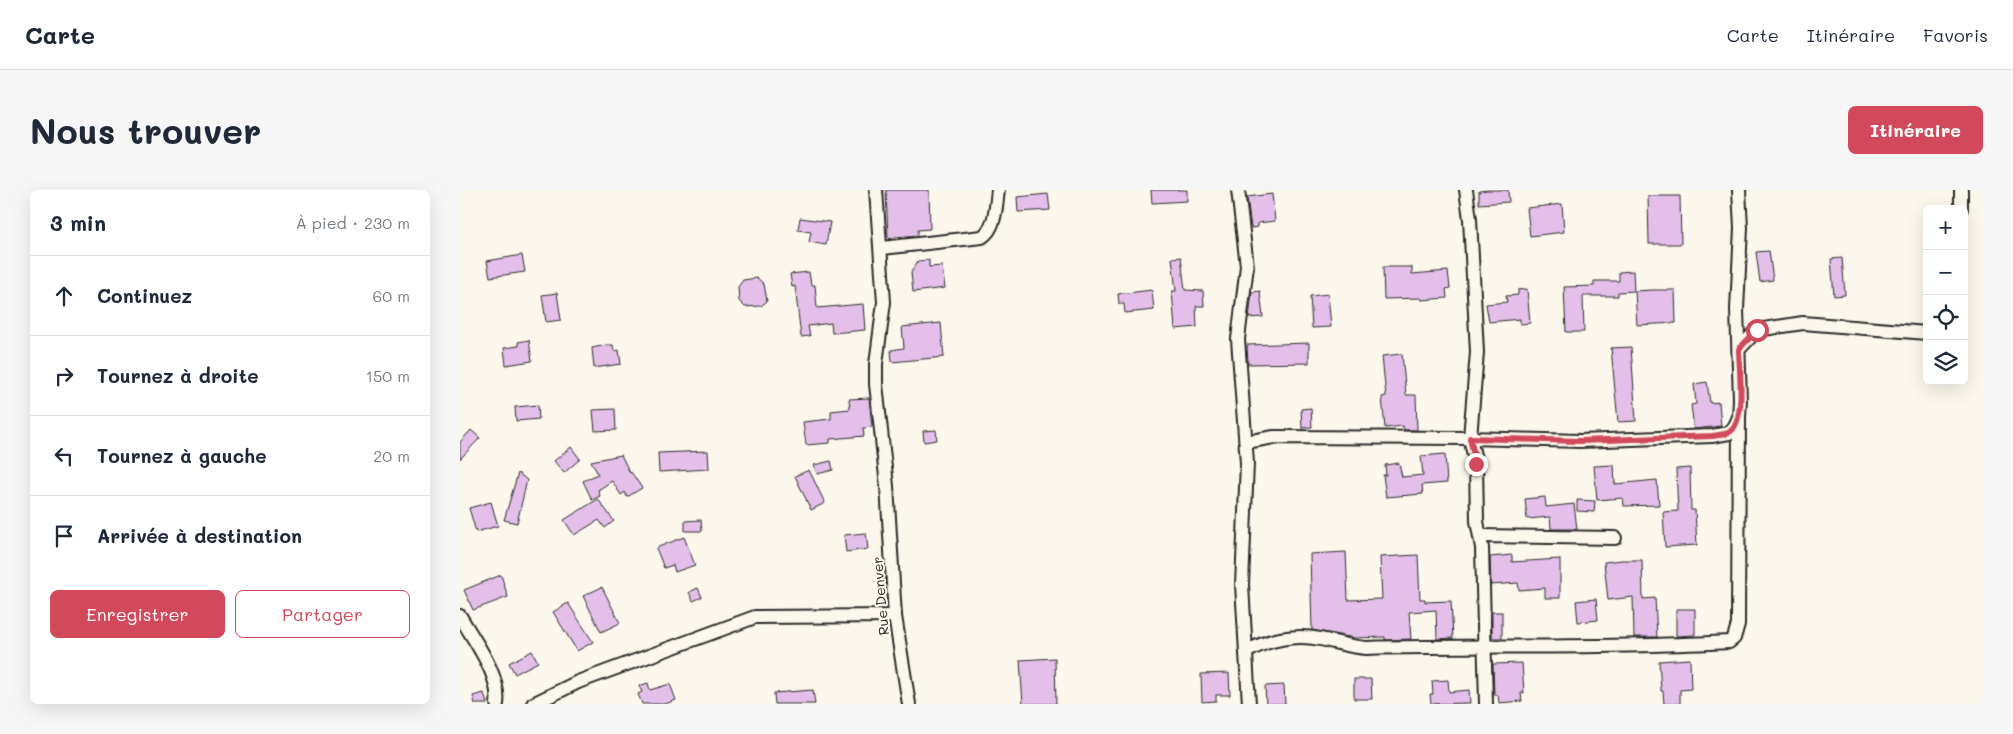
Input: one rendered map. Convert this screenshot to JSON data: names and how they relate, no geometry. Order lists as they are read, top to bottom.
{
  "streets": {
    "street": ["Rue Denver"]
  },
  "page": {
    "header": "Carte",
    "nav": ["Carte", "Itinéraire", "Favoris"],
    "buttons": [
      "Itinéraire",
      ["Enregistrer", "Partager"]
    ],
    "title": "Nous trouver",
    "heading": ["3 min", "À pied · 230 m"],
    "map_buttons": ["+", "−"],
    "list": [
      ["Continuez", "60 m"],
      ["Tournez à droite", "150 m"],
      ["Tournez à gauche", "20 m"],
      "Arrivée à destination"
    ]
  }
}
